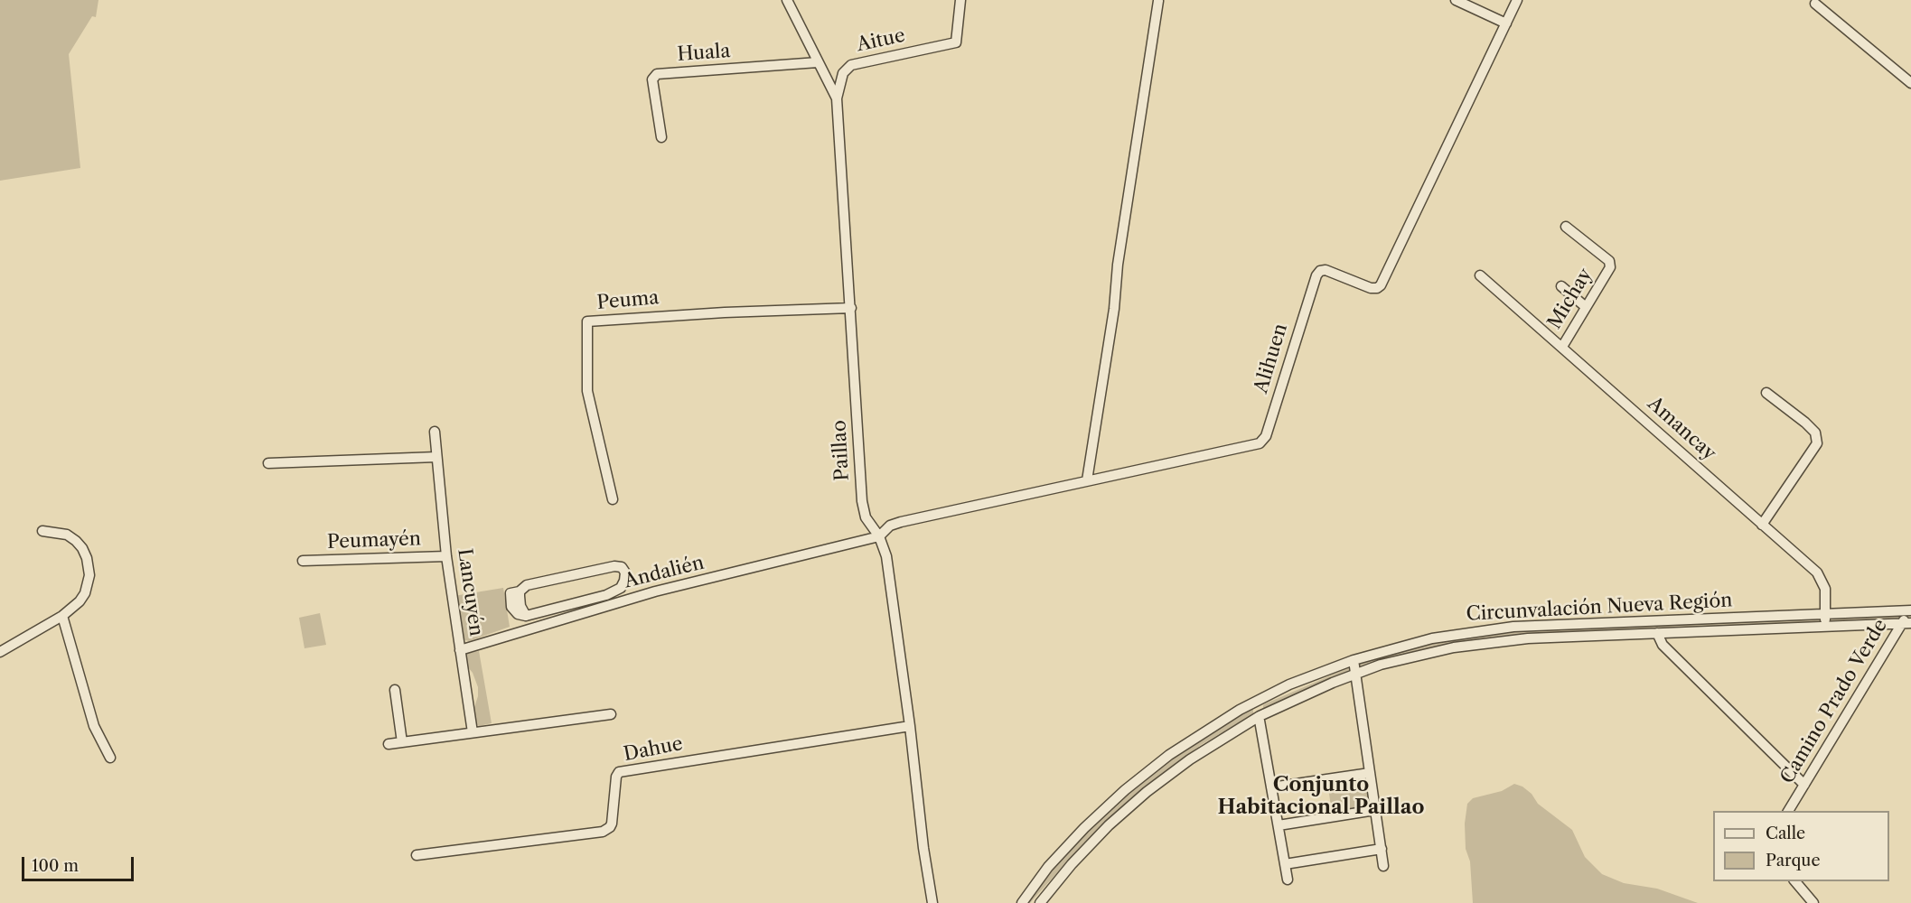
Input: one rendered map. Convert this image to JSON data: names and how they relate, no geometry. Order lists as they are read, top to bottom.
{
  "streets": {
    "street": [
      "Aitue",
      "Huala",
      "Michay",
      "Peuma",
      "Alihuen",
      "Amancay",
      "Paillao",
      "Peumayén",
      "Andalién",
      "Lancuyén",
      "Circunvalación Nueva Región",
      "Camino Prado Verde",
      "Dahue"
    ]
  },
  "crossings": [
    ["Aitue", "Paillao"],
    ["Huala", "Paillao"],
    ["Michay", "Amancay"],
    ["Peuma", "Paillao"],
    ["Alihuen", "Paillao"],
    ["Alihuen", "Andalién"],
    ["Amancay", "Circunvalación Nueva Región"],
    ["Paillao", "Andalién"],
    ["Paillao", "Dahue"],
    ["Peumayén", "Lancuyén"],
    ["Andalién", "Lancuyén"],
    ["Circunvalación Nueva Región", "Camino Prado Verde"]
  ],
  "districts": ["Conjunto Habitacional Paillao"],
  "legend": ["Calle", "Parque"],
  "scale_bar": "100 m"
}
